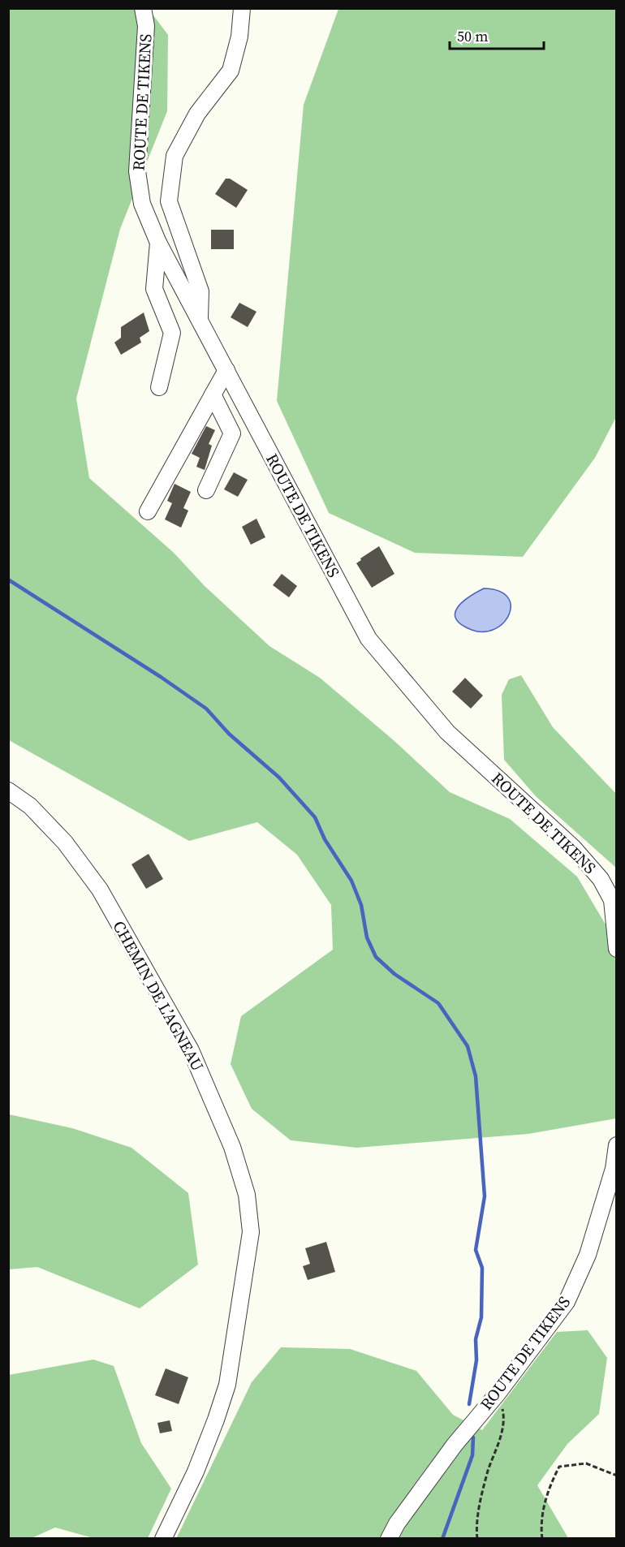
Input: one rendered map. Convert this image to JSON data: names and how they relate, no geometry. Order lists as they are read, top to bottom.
{
  "streets": {
    "street": ["ROUTE DE TIKENS", "CHEMIN DE L’AGNEAU"]
  },
  "scale_bar": "50 m"
}
